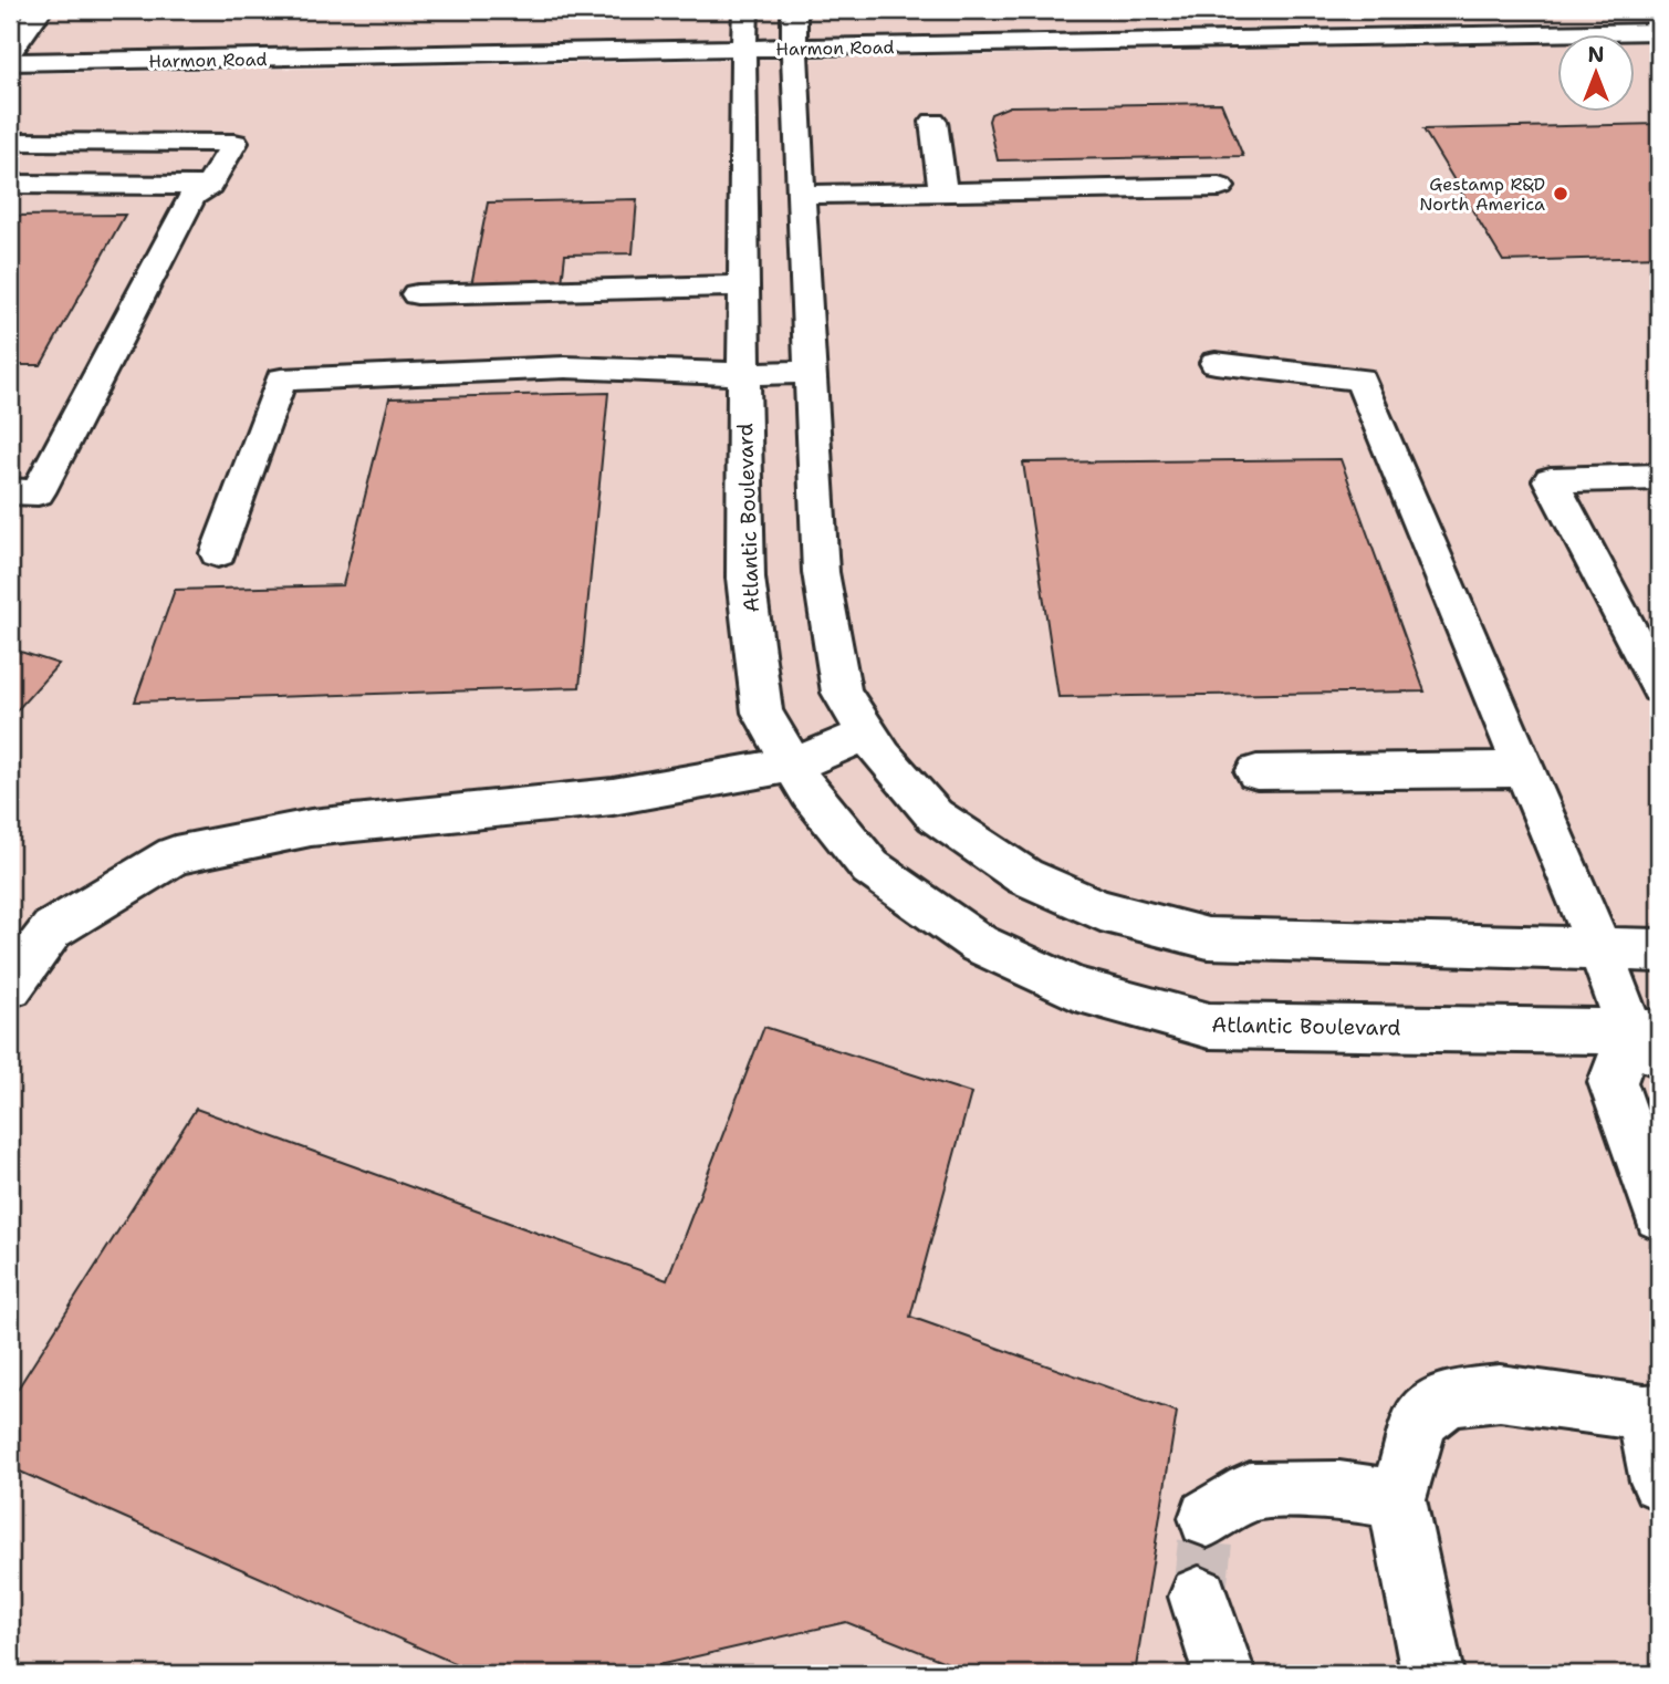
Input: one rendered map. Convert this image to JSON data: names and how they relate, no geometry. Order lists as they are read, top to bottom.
{
  "streets": {
    "street": ["Harmon Road", "Atlantic Boulevard"]
  },
  "crossings": [
    ["Harmon Road", "Atlantic Boulevard"]
  ],
  "places": ["Gestamp R&D North America"],
  "north": "top"
}
